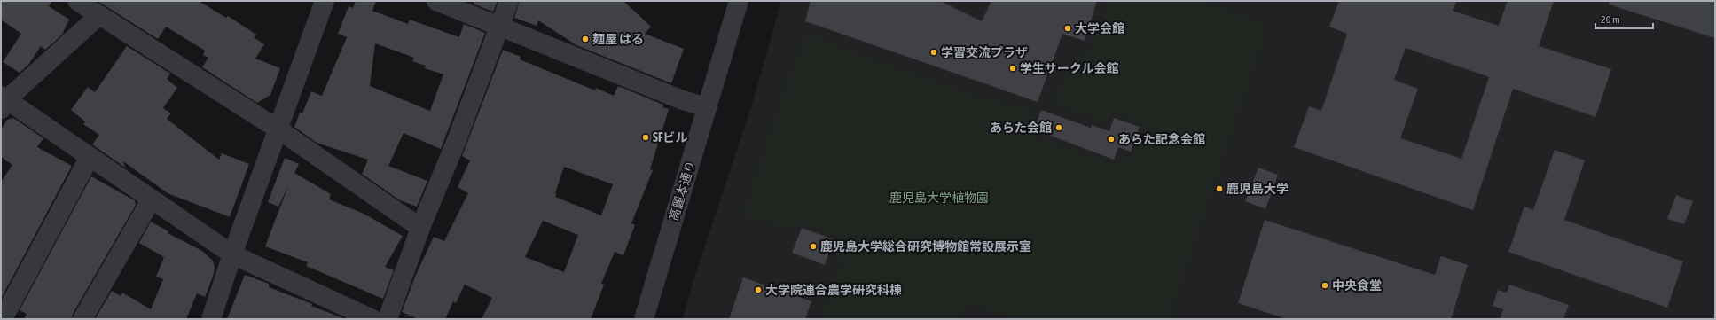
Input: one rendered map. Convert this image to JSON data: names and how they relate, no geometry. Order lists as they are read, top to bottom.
{
  "streets": {
    "street": ["高麗本通り"]
  },
  "parks": ["鹿児島大学植物園"],
  "places": [
    "大学会館",
    "麺屋 はる",
    "学習交流プラザ",
    "学生サークル会館",
    "あらた会館",
    "SFビル",
    "あらた記念会館",
    "鹿児島大学",
    "鹿児島大学総合研究博物館常設展示室",
    "中央食堂",
    "大学院連合農学研究科棟"
  ],
  "scale_bar": "20 m"
}
